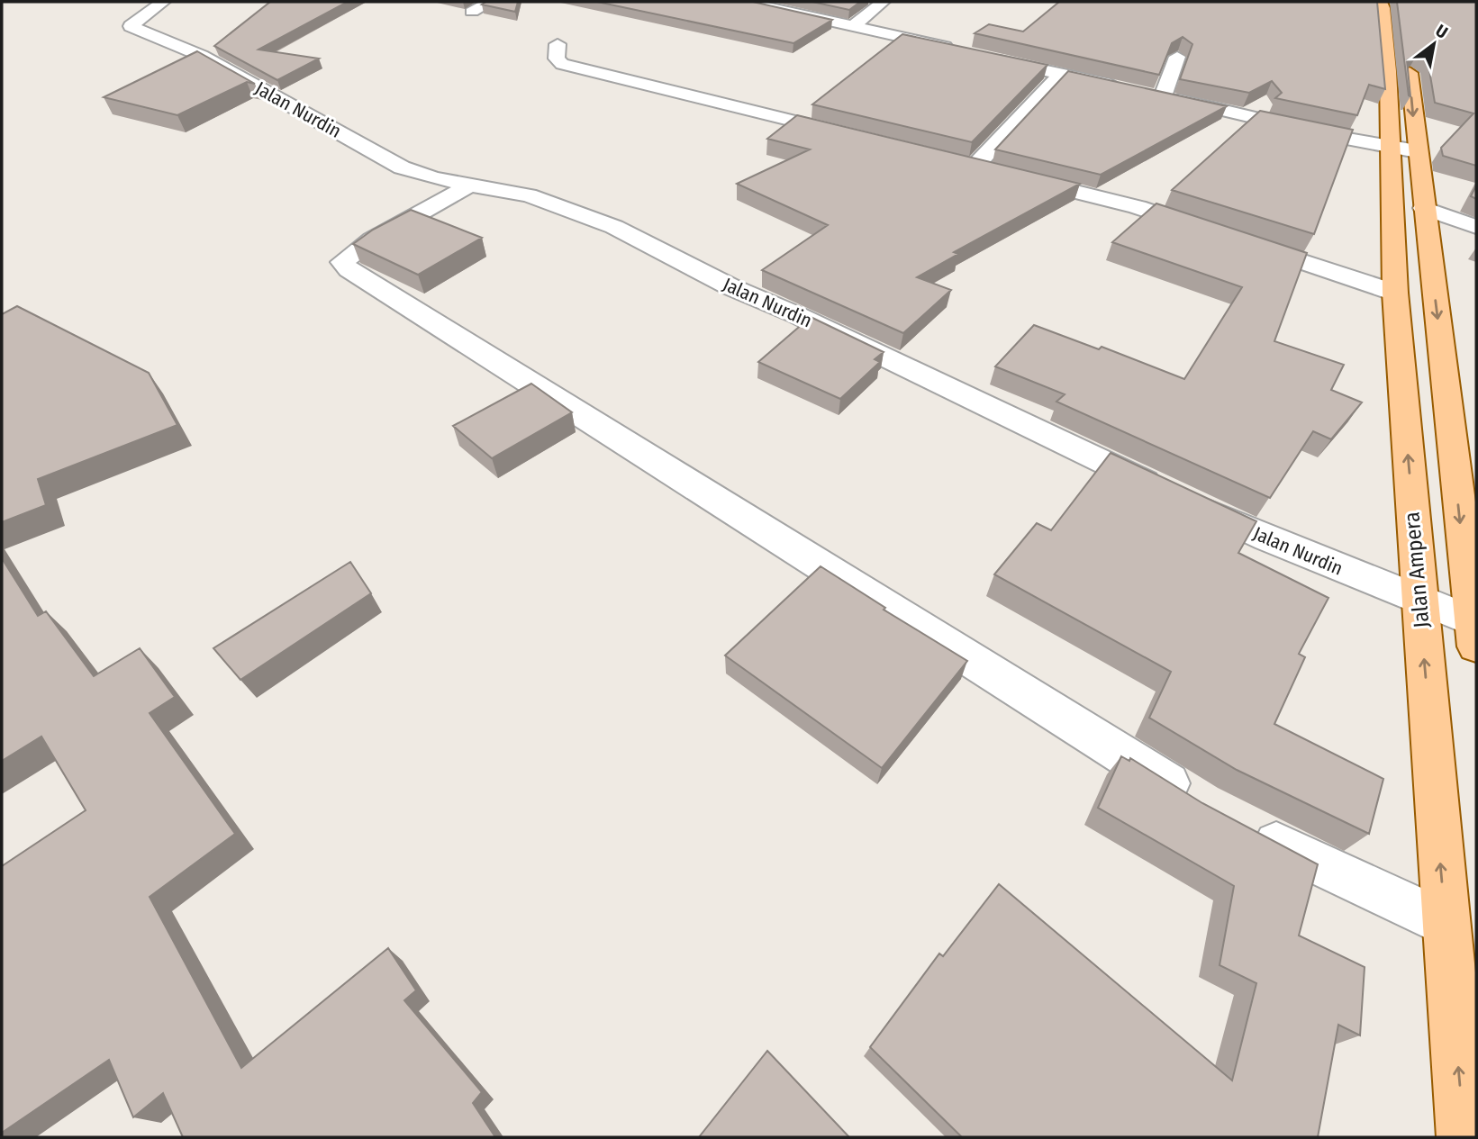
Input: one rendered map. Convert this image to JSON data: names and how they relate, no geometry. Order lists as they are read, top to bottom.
{
  "streets": {
    "main road": ["Jalan Ampera"],
    "street": ["Jalan Nurdin"]
  },
  "crossings": [
    ["Jalan Nurdin", "Jalan Ampera"]
  ],
  "north": "top right"
}
